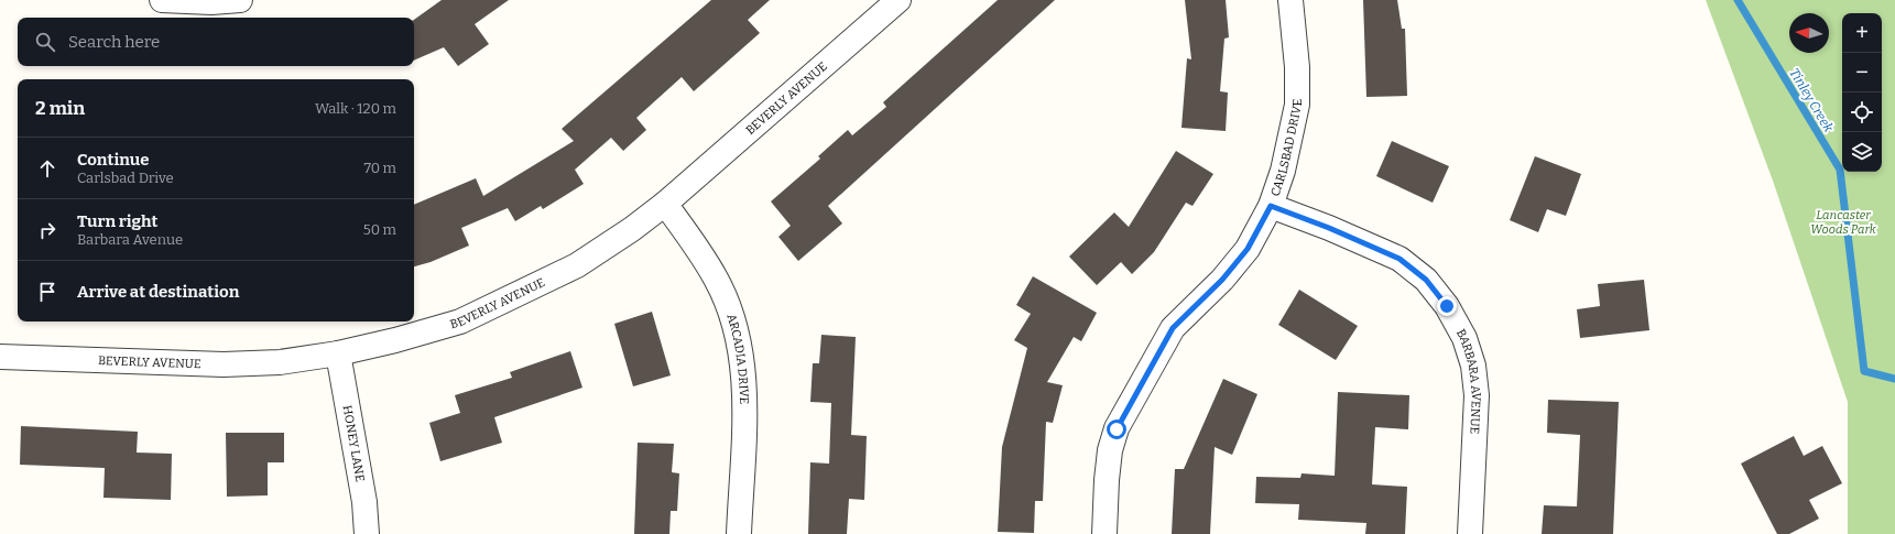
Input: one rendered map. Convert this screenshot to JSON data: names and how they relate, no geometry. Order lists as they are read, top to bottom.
{
  "streets": {
    "street": [
      "BEVERLY AVENUE",
      "CARLSBAD DRIVE",
      "ARCADIA DRIVE",
      "BARBARA AVENUE",
      "HONEY LANE"
    ]
  },
  "crossings": [
    ["BEVERLY AVENUE", "ARCADIA DRIVE"],
    ["BEVERLY AVENUE", "HONEY LANE"],
    ["CARLSBAD DRIVE", "BARBARA AVENUE"]
  ],
  "water": ["Tinley Creek"],
  "parks": ["Lancaster Woods Park"],
  "north": "left",
  "page": {
    "map_buttons": ["+", "−"],
    "search": "Search here",
    "heading": ["2 min", "Walk · 120 m"],
    "list": [
      ["Continue", "Carlsbad Drive", "70 m"],
      ["Turn right", "Barbara Avenue", "50 m"],
      "Arrive at destination"
    ]
  }
}
